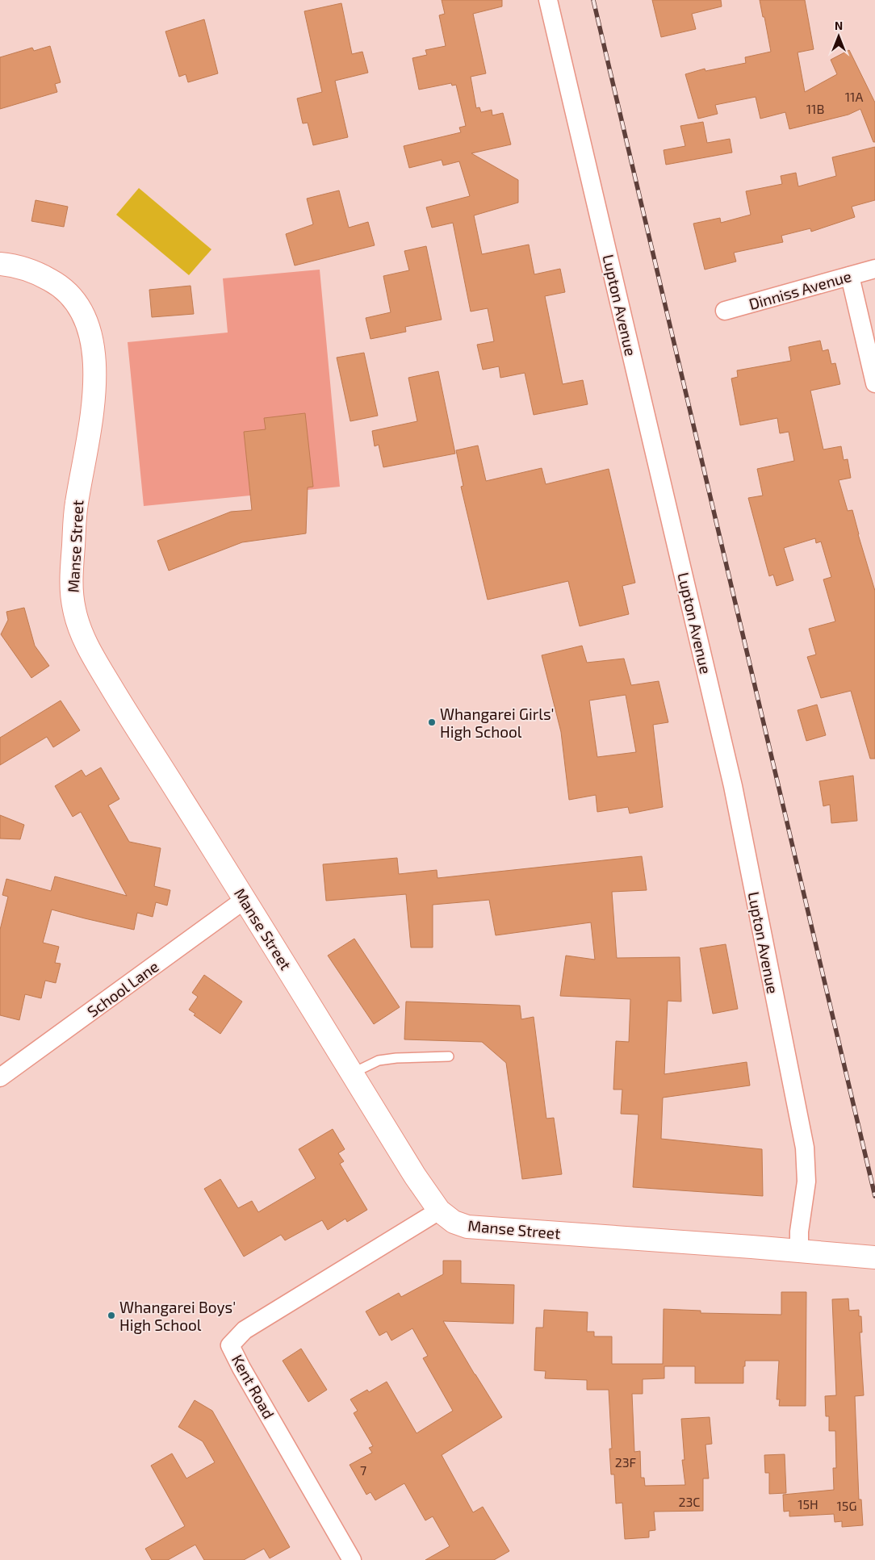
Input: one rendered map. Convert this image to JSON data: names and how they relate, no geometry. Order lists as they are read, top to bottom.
{
  "streets": {
    "street": [
      "Dinniss Avenue",
      "Lupton Avenue",
      "Manse Street",
      "School Lane",
      "Kent Road"
    ]
  },
  "crossings": [
    ["Lupton Avenue", "Manse Street"],
    ["Manse Street", "School Lane"],
    ["Manse Street", "Kent Road"]
  ],
  "places": ["Whangarei Girls' High School", "Whangarei Boys' High School"],
  "house_numbers": [
    "11A",
    "11B",
    "23F",
    "7",
    "23C",
    "15H",
    "15G"
  ],
  "north": "top"
}
